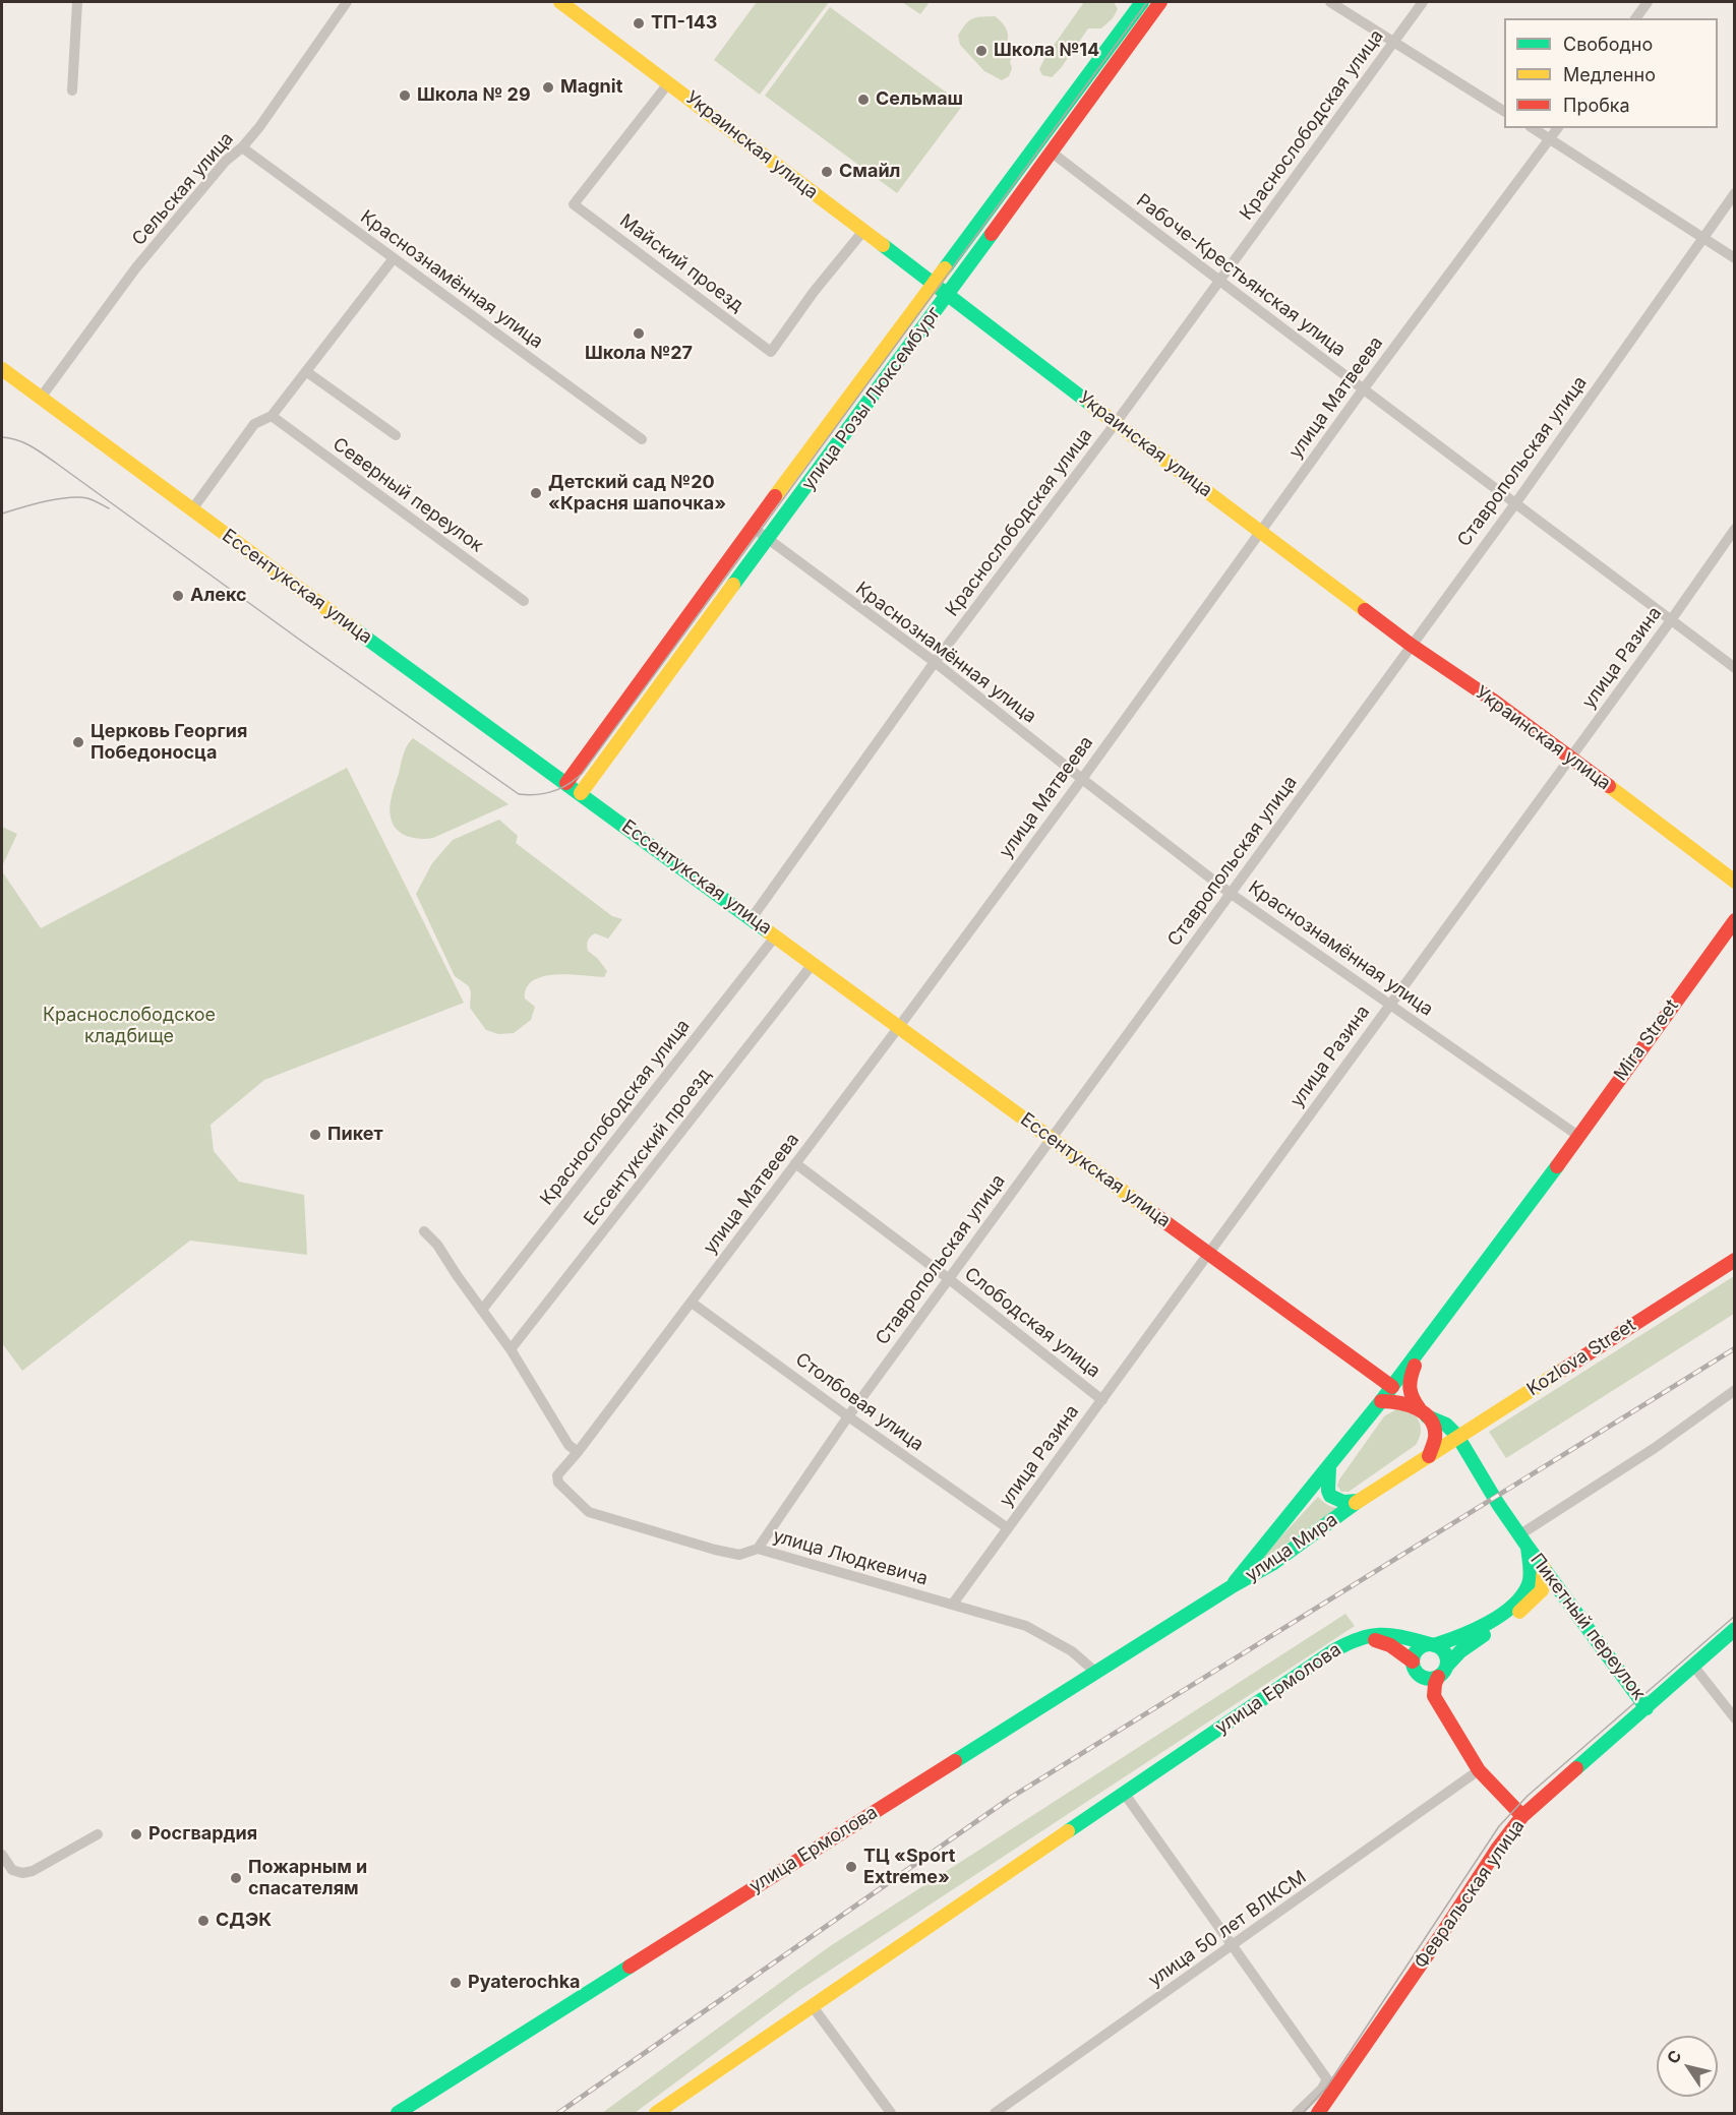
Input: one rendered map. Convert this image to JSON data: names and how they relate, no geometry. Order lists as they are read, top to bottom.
{
  "streets": {
    "street": [
      "Краснослободская улица",
      "Украинская улица",
      "Сельская улица",
      "Майский проезд",
      "Рабоче-Крестьянская улица",
      "Краснознамённая улица",
      "улица Матвеева",
      "улица Розы Люксембург",
      "Ставропольская улица",
      "Северный переулок",
      "Ессентукская улица",
      "улица Разина",
      "Mira Street",
      "Ессентукский проезд",
      "Слободская улица",
      "Kozlova Street",
      "Столбовая улица",
      "улица Мира",
      "улица Людкевича",
      "Пикетный переулок",
      "улица Ермолова",
      "Февральская улица",
      "улица 50 лет ВЛКСМ"
    ]
  },
  "crossings": [
    ["Краснослободская улица", "Украинская улица"],
    ["Краснослободская улица", "Рабоче-Крестьянская улица"],
    ["Краснослободская улица", "Краснознамённая улица"],
    ["Краснослободская улица", "Ессентукская улица"],
    ["Украинская улица", "Майский проезд"],
    ["Украинская улица", "улица Матвеева"],
    ["Украинская улица", "улица Розы Люксембург"],
    ["Украинская улица", "Ставропольская улица"],
    ["Украинская улица", "улица Разина"],
    ["Сельская улица", "Краснознамённая улица"],
    ["Сельская улица", "Ессентукская улица"],
    ["Рабоче-Крестьянская улица", "улица Матвеева"],
    ["Рабоче-Крестьянская улица", "улица Розы Люксембург"],
    ["Рабоче-Крестьянская улица", "Ставропольская улица"],
    ["Рабоче-Крестьянская улица", "улица Разина"],
    ["Краснознамённая улица", "улица Матвеева"],
    ["Краснознамённая улица", "улица Розы Люксембург"],
    ["Краснознамённая улица", "Ставропольская улица"],
    ["Краснознамённая улица", "улица Разина"],
    ["Краснознамённая улица", "Mira Street"],
    ["Краснознамённая улица", "улица Мира"],
    ["улица Матвеева", "Ессентукская улица"],
    ["улица Матвеева", "Слободская улица"],
    ["улица Матвеева", "Столбовая улица"],
    ["улица Матвеева", "улица Людкевича"],
    ["улица Розы Люксембург", "Ессентукская улица"],
    ["Ставропольская улица", "Ессентукская улица"],
    ["Ставропольская улица", "Слободская улица"],
    ["Ставропольская улица", "Столбовая улица"],
    ["Ставропольская улица", "улица Людкевича"],
    ["Ессентукская улица", "улица Разина"],
    ["Ессентукская улица", "Ессентукский проезд"],
    ["Ессентукская улица", "улица Мира"],
    ["улица Разина", "Слободская улица"],
    ["улица Разина", "Столбовая улица"],
    ["улица Разина", "улица Людкевича"],
    ["Mira Street", "улица Мира"],
    ["Kozlova Street", "улица Мира"],
    ["Kozlova Street", "Пикетный переулок"],
    ["улица Мира", "улица Ермолова"],
    ["улица Людкевича", "улица Ермолова"],
    ["Пикетный переулок", "Февральская улица"],
    ["улица Ермолова", "Февральская улица"],
    ["улица Ермолова", "улица 50 лет ВЛКСМ"]
  ],
  "parks": ["Краснослободское кладбище"],
  "places": [
    "ТП-143",
    "Школа №14",
    "Magnit",
    "Школа № 29",
    "Сельмаш",
    "Смайл",
    "Школа №27",
    "Детский сад №20 «Красня шапочка»",
    "Алекс",
    "Церковь Георгия Победоносца",
    "Пикет",
    "Росгвардия",
    "ТЦ «Sport Extreme»",
    "Пожарным и спасателям",
    "СДЭК",
    "Pyaterochka"
  ],
  "legend": ["Свободно", "Медленно", "Пробка"],
  "north": "top left"
}
